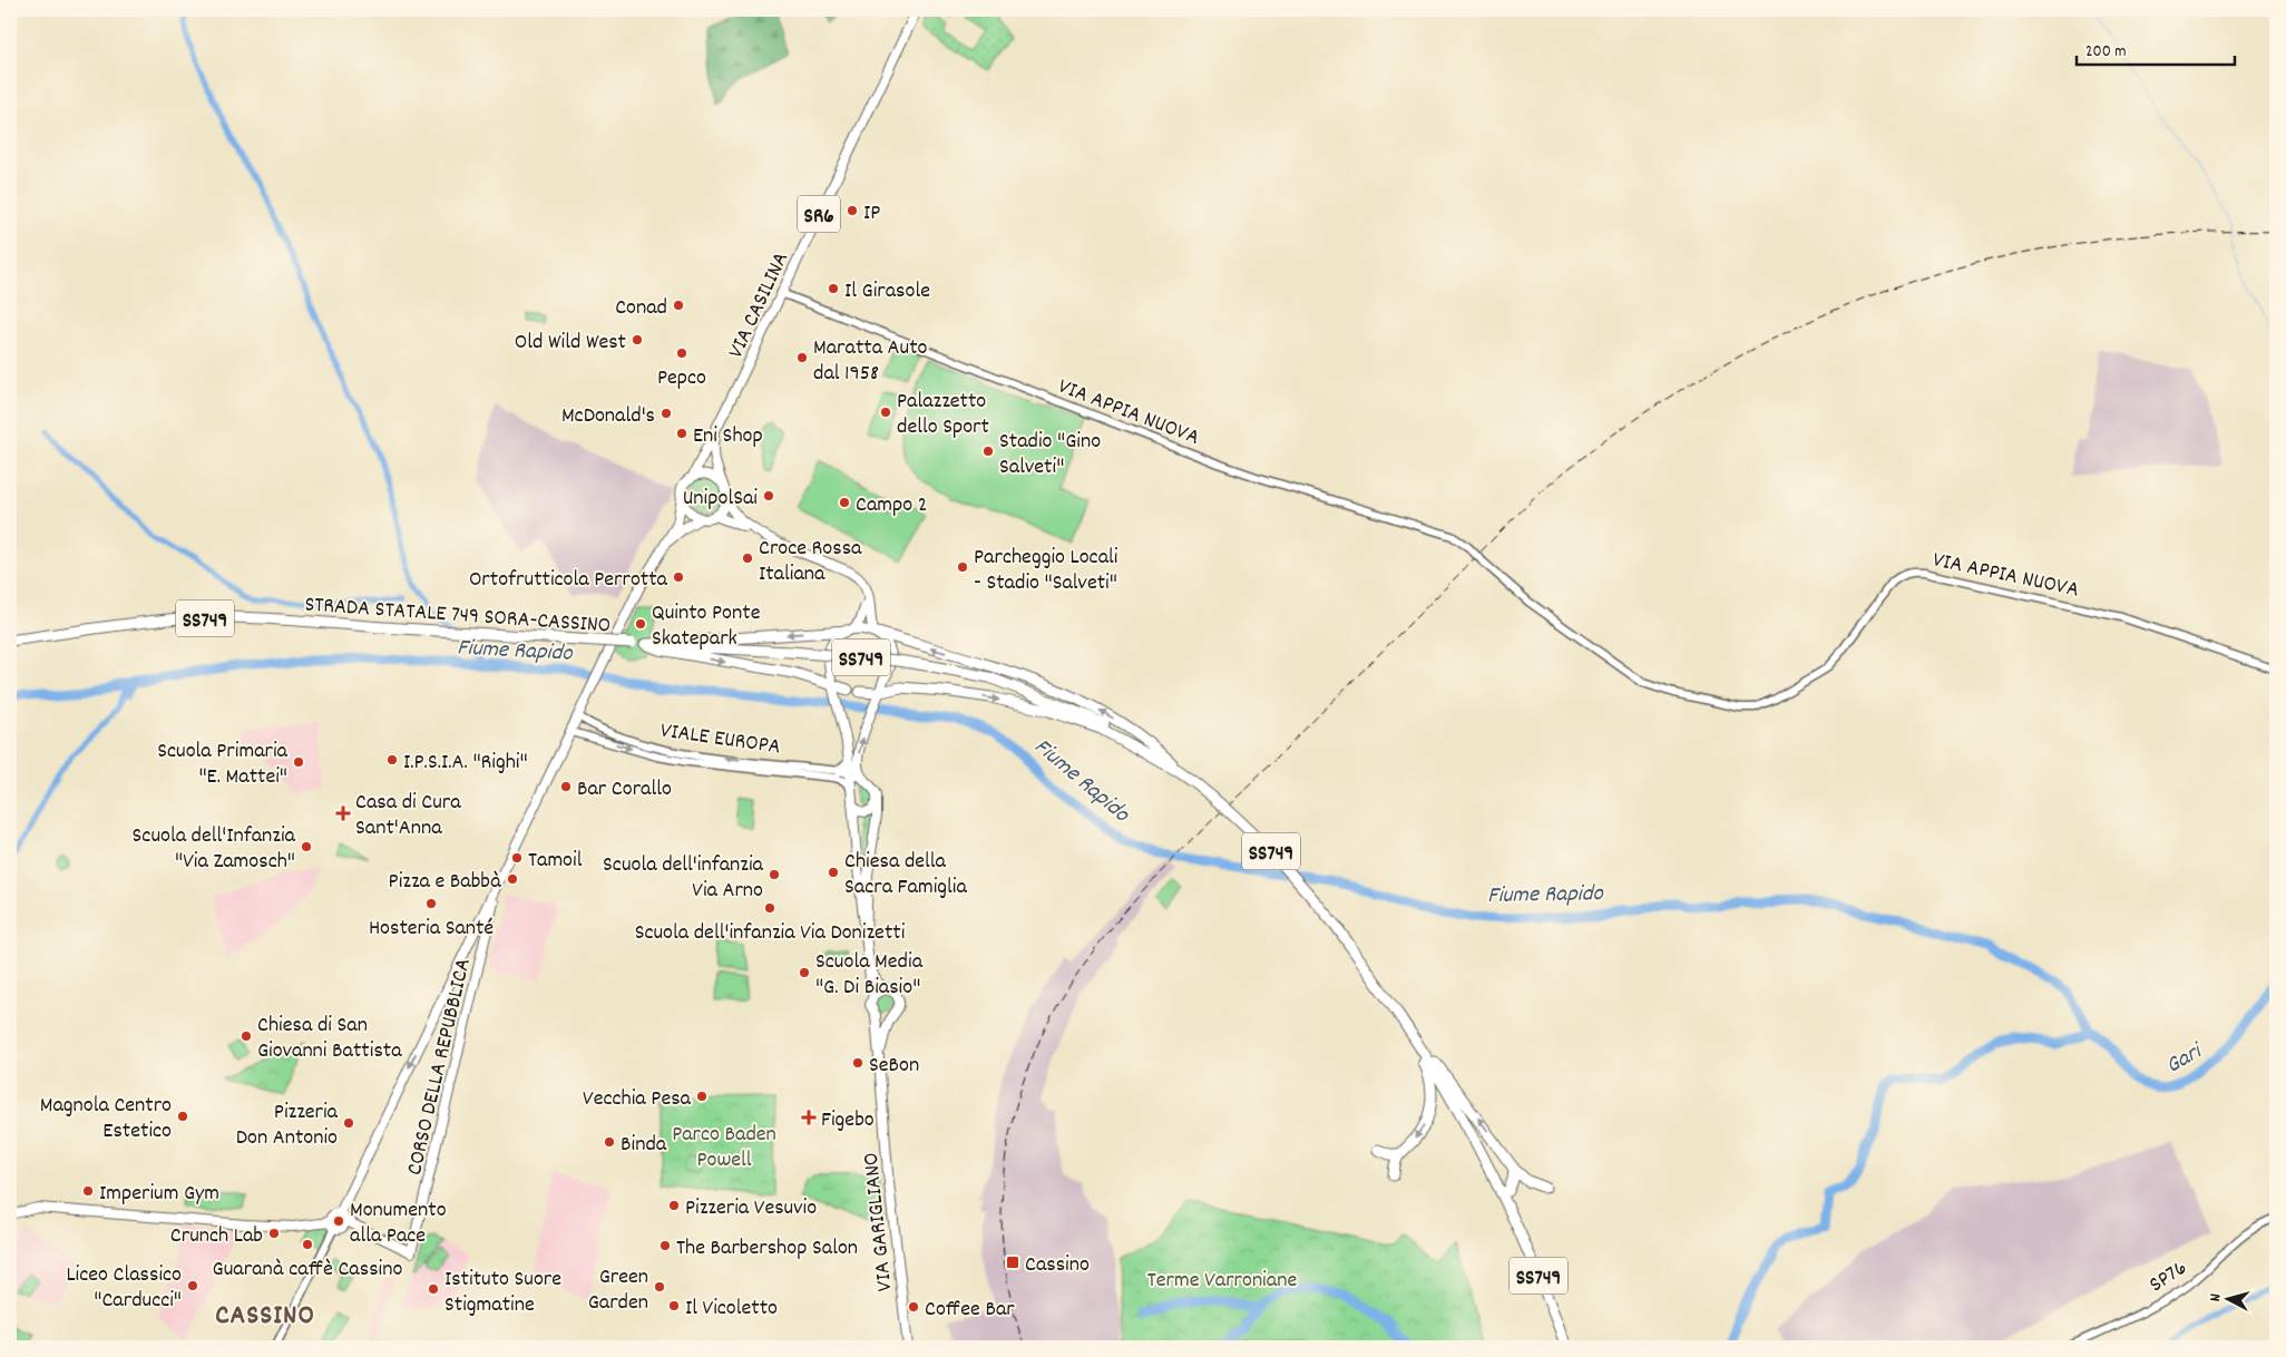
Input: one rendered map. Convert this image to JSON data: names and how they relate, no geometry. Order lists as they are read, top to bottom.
{
  "streets": {
    "highway": ["STRADA STATALE 749 SORA-CASSINO", "SS749"],
    "main road": [
      "SR6",
      "VIA CASILINA",
      "CORSO DELLA REPUBBLICA",
      "VIA GARIGLIANO"
    ],
    "street": ["VIA APPIA NUOVA", "VIALE EUROPA", "SP76"]
  },
  "crossings": [
    ["VIA CASILINA", "VIA APPIA NUOVA"],
    ["VIA CASILINA", "VIALE EUROPA"],
    ["VIA CASILINA", "CORSO DELLA REPUBBLICA"],
    ["VIALE EUROPA", "VIA GARIGLIANO"]
  ],
  "districts": ["CASSINO"],
  "water": ["Fiume Rapido", "Gari"],
  "parks": ["Parco Baden Powell", "Terme Varroniane"],
  "places": {
    "other": [
      "IP",
      "Il Girasole",
      "Conad",
      "Old Wild West",
      "Pepco",
      "Maratta Auto dal 1958",
      "Palazzetto dello Sport",
      "McDonald's",
      "Eni Shop",
      "Stadio \"Gino Salveti\"",
      "UnipolSai",
      "Campo 2",
      "Croce Rossa Italiana",
      "Parcheggio Locali - Stadio \"Salveti\"",
      "Ortofrutticola Perrotta",
      "Quinto Ponte Skatepark",
      "I.P.S.I.A. \"Righi\"",
      "Scuola Primaria \"E. Mattei\"",
      "Bar Corallo",
      "Scuola dell'Infanzia \"Via Zamosch\"",
      "Tamoil",
      "Chiesa della Sacra Famiglia",
      "Scuola dell'infanzia Via Arno",
      "Pizza e Babbà",
      "Hosteria Santé",
      "Scuola dell'infanzia Via Donizetti",
      "Scuola Media \"G. Di Biasio\"",
      "Chiesa di San Giovanni Battista",
      "SeBon",
      "Vecchia Pesa",
      "Magnola Centro Estetico",
      "Pizzeria Don Antonio",
      "Binda",
      "Imperium Gym",
      "Pizzeria Vesuvio",
      "Monumento alla Pace",
      "Crunch Lab",
      "Guaranà caffè Cassino",
      "The Barbershop Salon",
      "Liceo Classico \"Carducci\"",
      "Green Garden",
      "Istituto Suore Stigmatine",
      "Il Vicoletto",
      "Coffee Bar"
    ],
    "health": ["Casa di Cura Sant'Anna", "Figebo"],
    "transit": ["Cassino"]
  },
  "scale_bar": "200 m",
  "north": "left"
}
